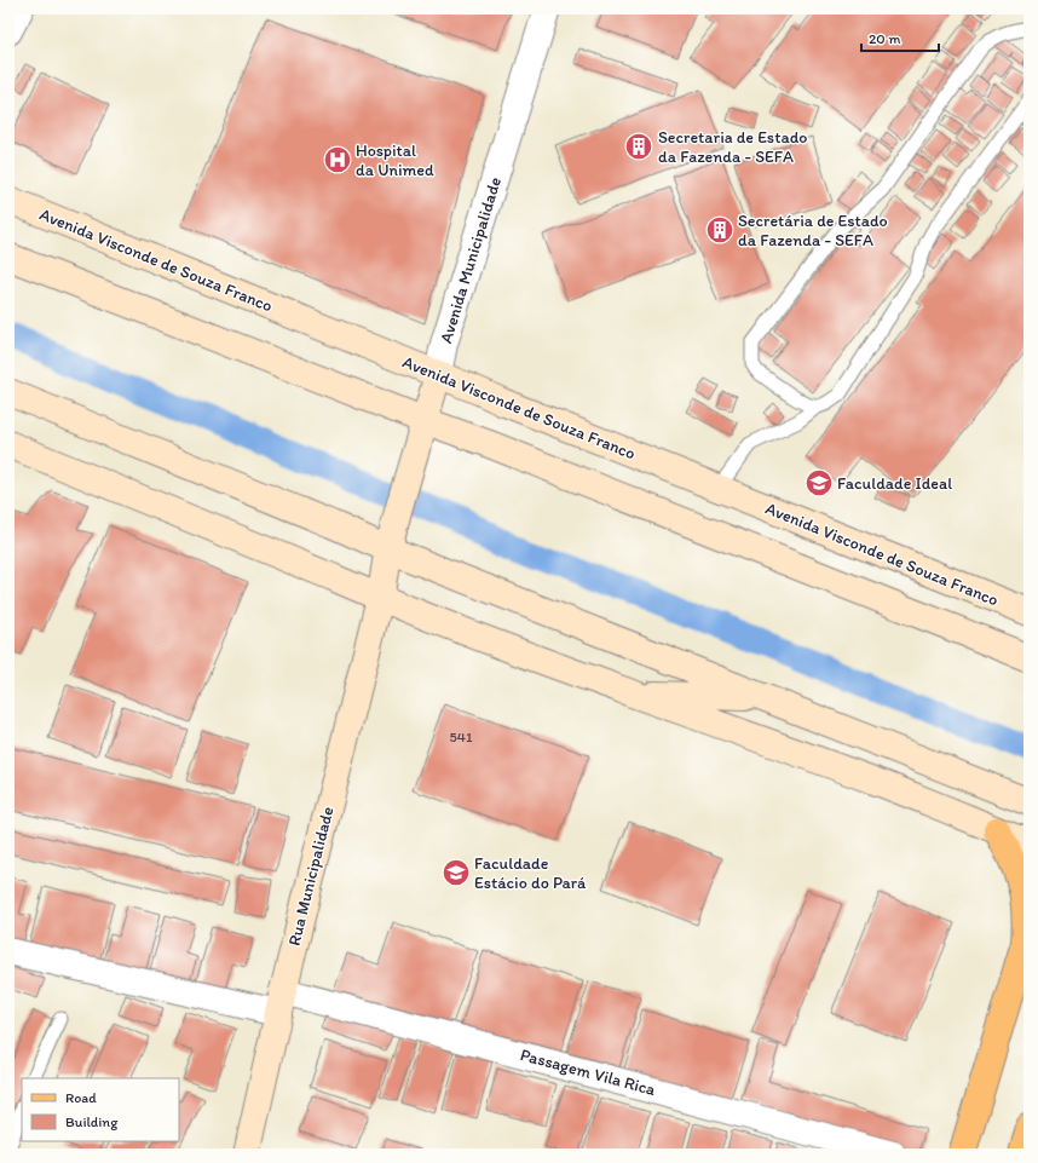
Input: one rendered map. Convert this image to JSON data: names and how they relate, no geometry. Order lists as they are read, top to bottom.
{
  "streets": {
    "main road": ["Avenida Visconde de Souza Franco", "Avenida Municipalidade", "Rua Municipalidade"],
    "street": ["Passagem Vila Rica"]
  },
  "crossings": [
    ["Avenida Visconde de Souza Franco", "Avenida Municipalidade"],
    ["Avenida Municipalidade", "Rua Municipalidade"],
    ["Rua Municipalidade", "Passagem Vila Rica"]
  ],
  "places": {
    "building": ["Secretaria de Estado da Fazenda - SEFA", "Secretária de Estado da Fazenda - SEFA"],
    "hospital": ["Hospital da Unimed"],
    "school or university": ["Faculdade Ideal", "Faculdade Estácio do Pará"]
  },
  "house_numbers": ["541"],
  "legend": ["Road", "Building"],
  "scale_bar": "20 m"
}
